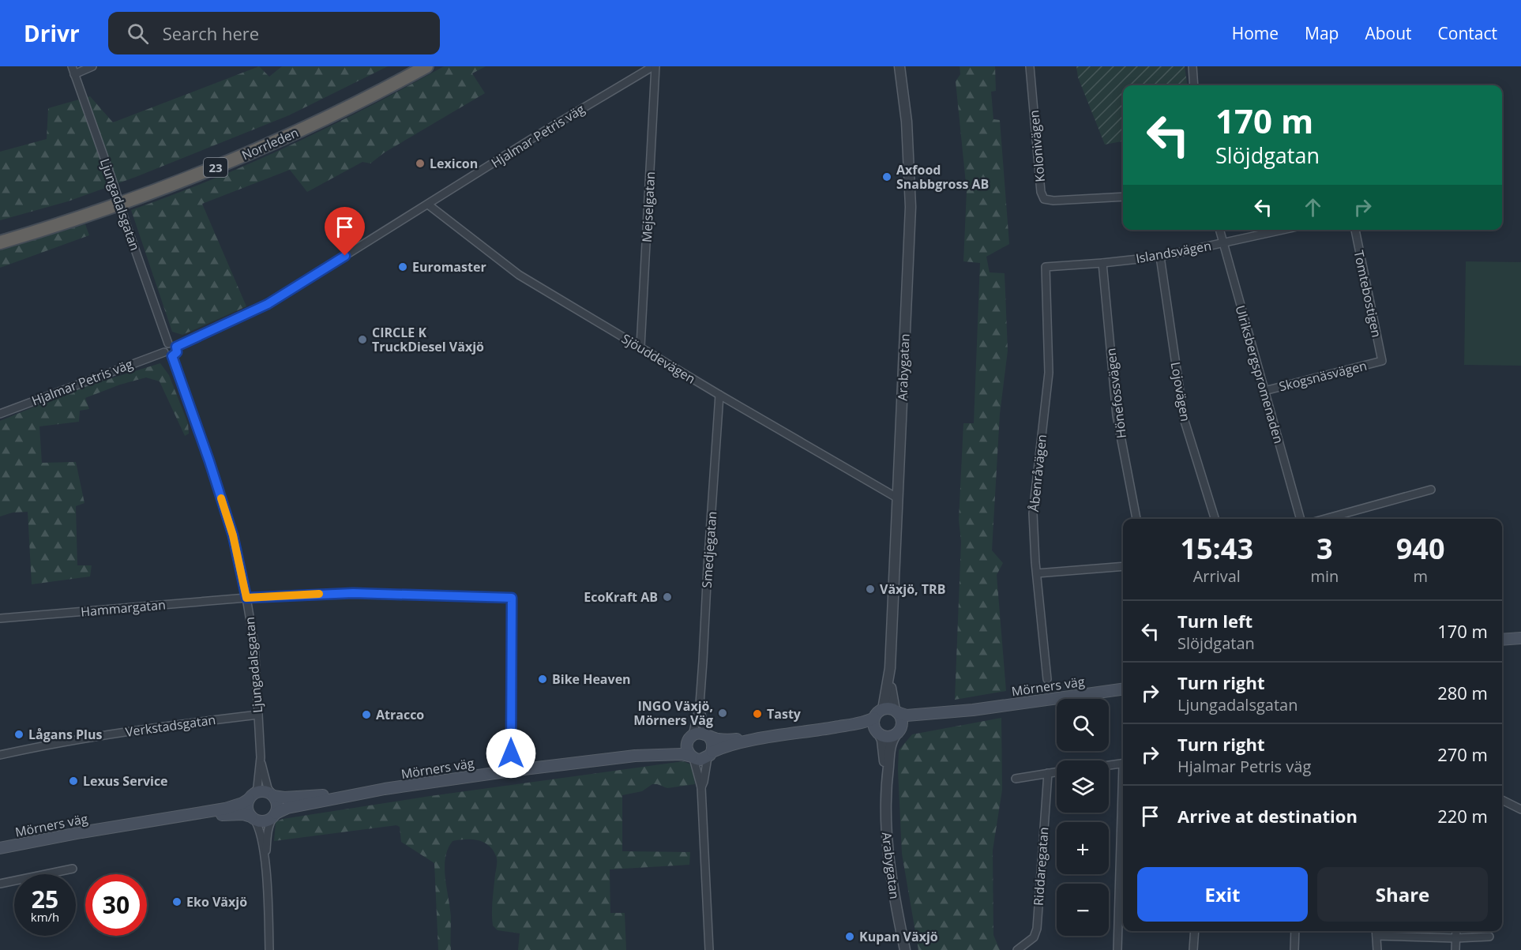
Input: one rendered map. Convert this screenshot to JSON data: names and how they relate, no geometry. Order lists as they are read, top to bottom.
{
  "streets": {
    "highway": ["Norrleden", "23"],
    "main road": ["Mörners väg"],
    "street": [
      "Hjalmar Petris väg",
      "Kolonivägen",
      "Ljungadalsgatan",
      "Mejselgatan",
      "Islandsvägen",
      "Tomtebostigen",
      "Sjöuddevägen",
      "Arabygatan",
      "Ulriksbergspromenaden",
      "Skogsnäsvägen",
      "Lojovägen",
      "Hönefossvägen",
      "Åbenråvägen",
      "Smedjegatan",
      "Hammargatan",
      "Verkstadsgatan",
      "Riddaregatan"
    ]
  },
  "crossings": [
    ["Hjalmar Petris väg", "Ljungadalsgatan"],
    ["Hjalmar Petris väg", "Mejselgatan"],
    ["Hjalmar Petris väg", "Sjöuddevägen"],
    ["Ljungadalsgatan", "Hammargatan"],
    ["Ljungadalsgatan", "Mörners väg"],
    ["Ljungadalsgatan", "Verkstadsgatan"],
    ["Mejselgatan", "Sjöuddevägen"],
    ["Islandsvägen", "Ulriksbergspromenaden"],
    ["Islandsvägen", "Lojovägen"],
    ["Islandsvägen", "Hönefossvägen"],
    ["Islandsvägen", "Åbenråvägen"],
    ["Tomtebostigen", "Skogsnäsvägen"],
    ["Sjöuddevägen", "Arabygatan"],
    ["Sjöuddevägen", "Smedjegatan"],
    ["Arabygatan", "Mörners väg"],
    ["Ulriksbergspromenaden", "Skogsnäsvägen"],
    ["Smedjegatan", "Mörners väg"],
    ["Hammargatan", "Mörners väg"]
  ],
  "places": [
    "Lexicon",
    "Axfood Snabbgross AB",
    "Euromaster",
    "CIRCLE K TruckDiesel Växjö",
    "Växjö, TRB",
    "EcoKraft AB",
    "Bike Heaven",
    "INGO Växjö, Mörners Väg",
    "Tasty",
    "Atracco",
    "Lågans Plus",
    "Lexus Service",
    "Eko Växjö",
    "Kupan Växjö"
  ],
  "page": {
    "header": "Drivr",
    "search": "Search here",
    "nav": [
      "Home",
      "Map",
      "About",
      "Contact"
    ],
    "turn": ["170 m", "Slöjdgatan"],
    "eta": [
      "15:43",
      "Arrival",
      "3",
      "min",
      "940",
      "m"
    ],
    "list": [
      {
        "name": "Turn left",
        "note": "Slöjdgatan",
        "value": "170 m"
      },
      {
        "name": "Turn right",
        "note": "Ljungadalsgatan",
        "value": "280 m"
      },
      {
        "name": "Turn right",
        "note": "Hjalmar Petris väg",
        "value": "270 m"
      },
      {
        "name": "Arrive at destination",
        "value": "220 m"
      }
    ],
    "map_buttons": ["+", "−"],
    "buttons": ["Exit", "Share"],
    "speed": "25 km/h",
    "limit": "30"
  }
}
